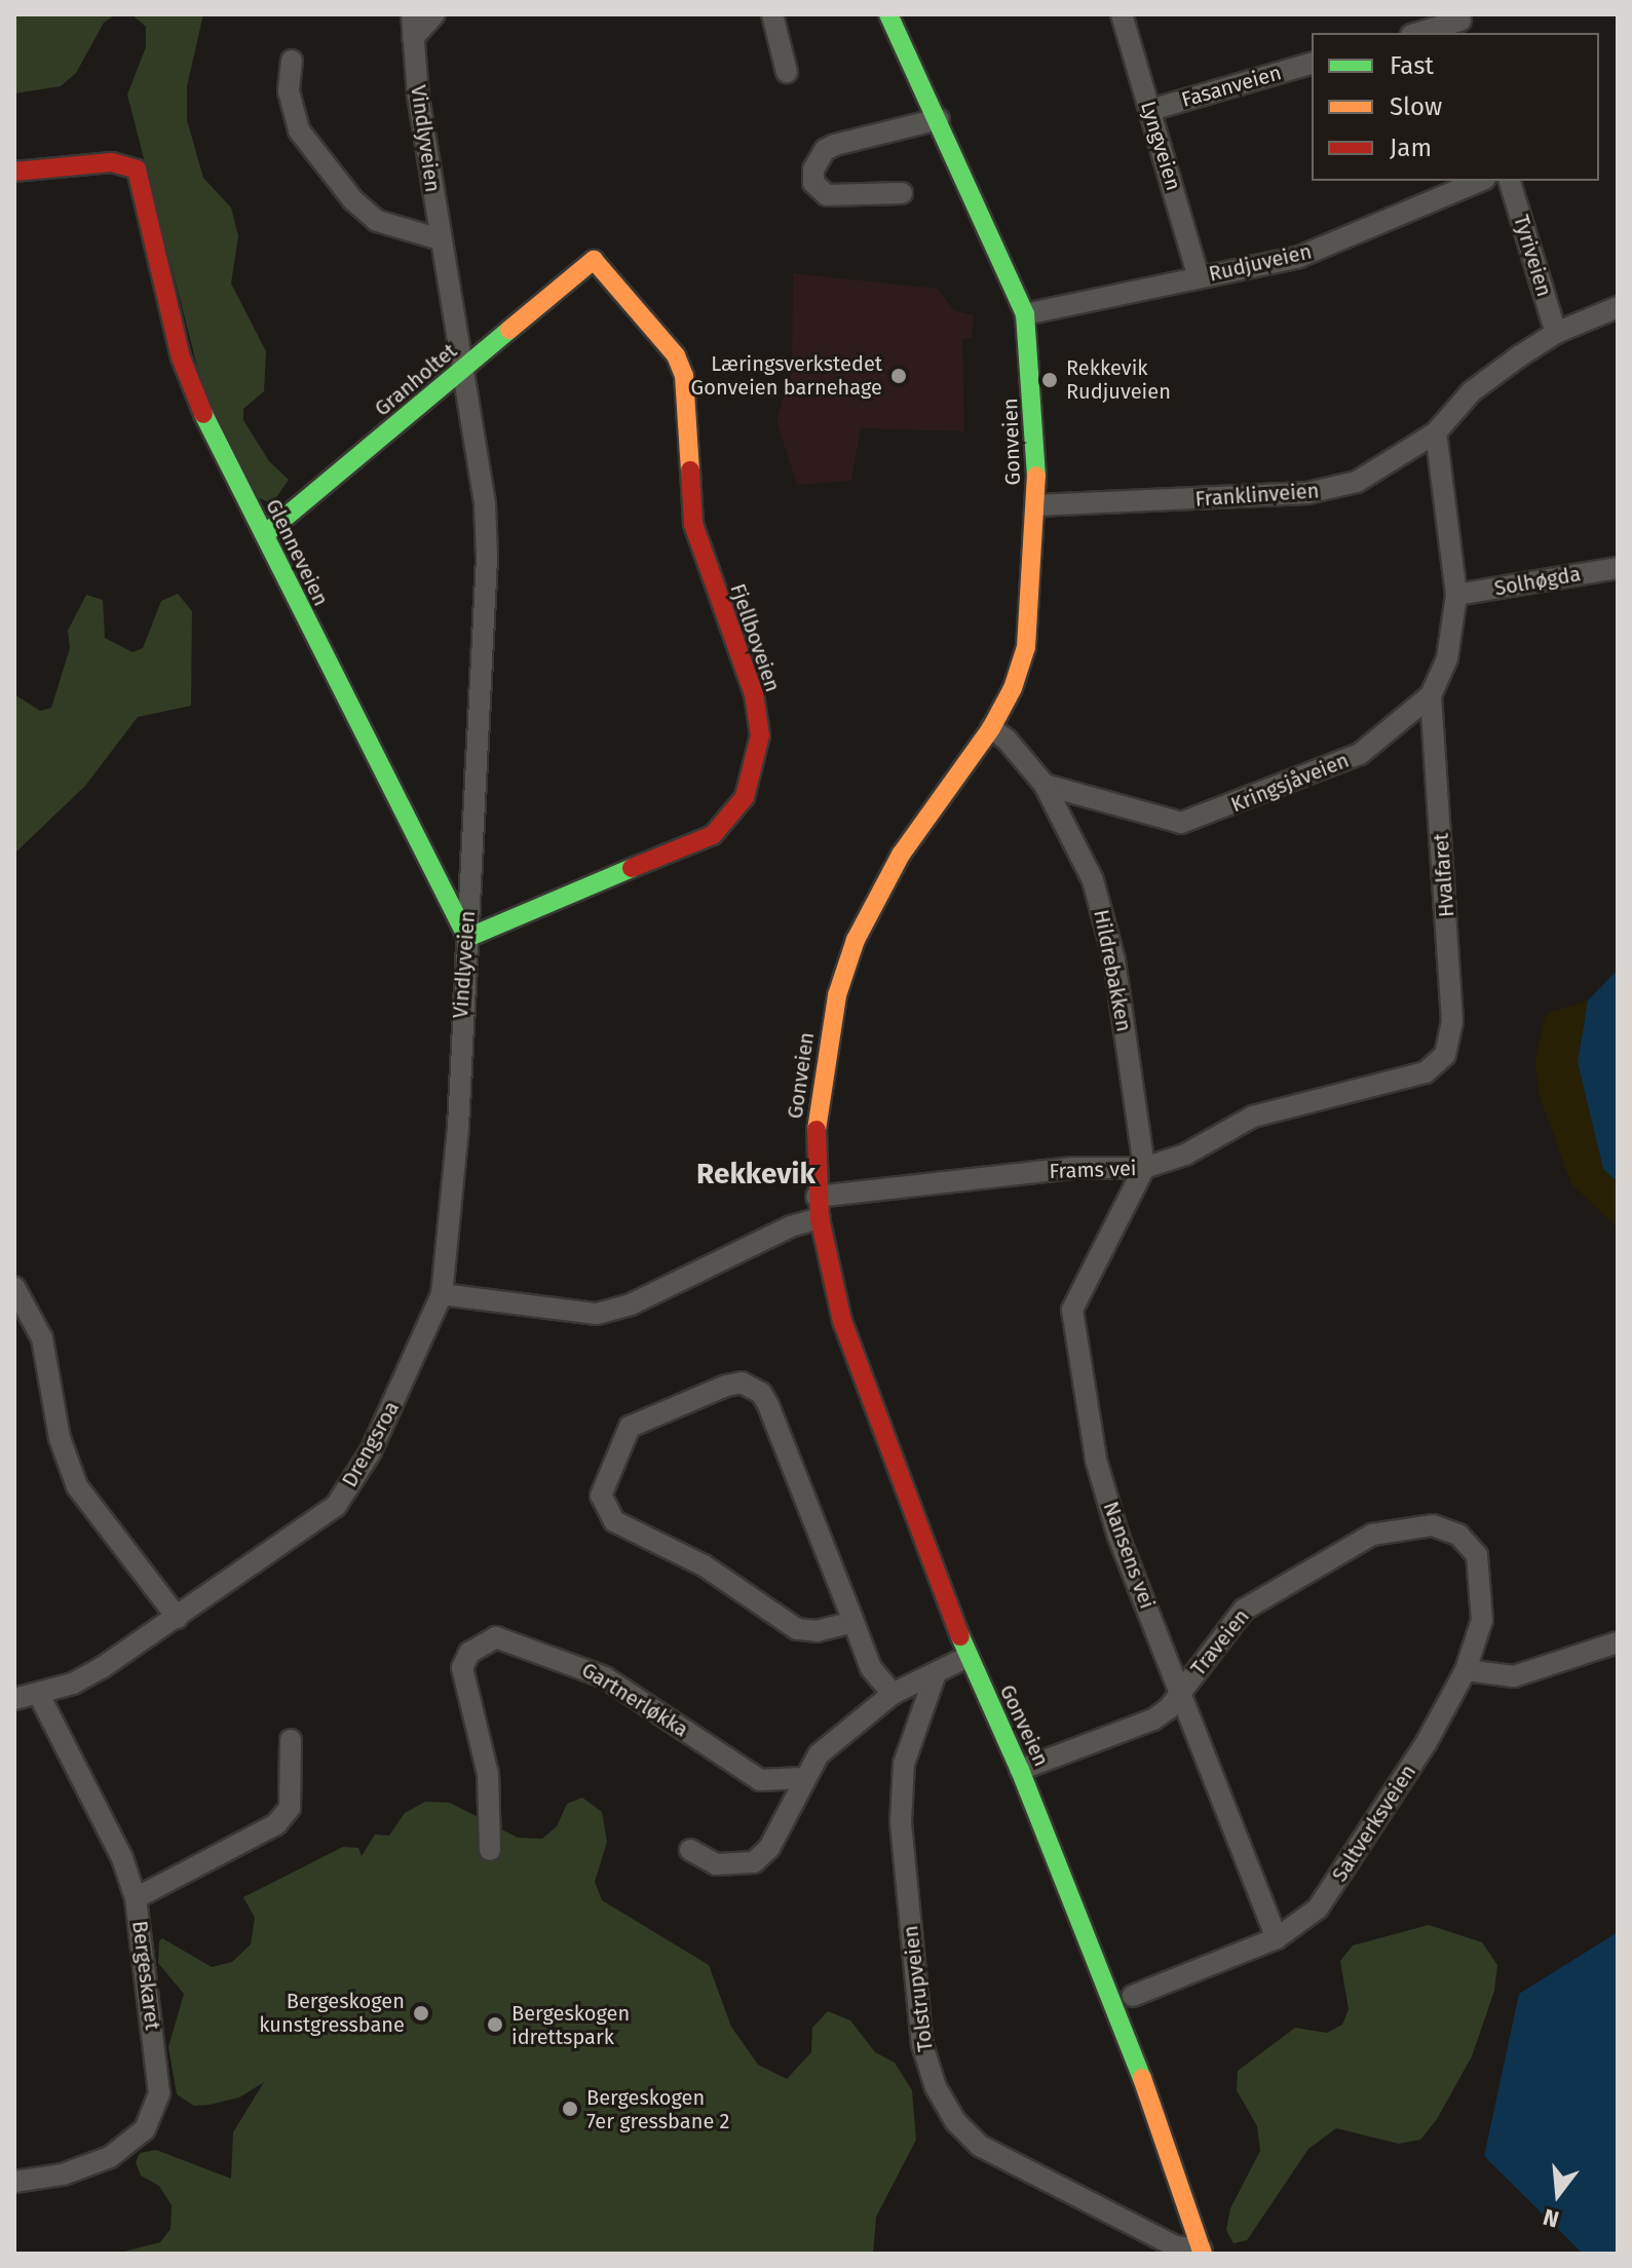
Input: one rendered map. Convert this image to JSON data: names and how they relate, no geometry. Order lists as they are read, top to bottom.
{
  "streets": {
    "street": [
      "Fasanveien",
      "Vindlyveien",
      "Lyngveien",
      "Tyriveien",
      "Rudjuveien",
      "Granholtet",
      "Gonveien",
      "Franklinveien",
      "Glenneveien",
      "Solhøgda",
      "Fjellboveien",
      "Kringsjåveien",
      "Hvalfaret",
      "Hildrebakken",
      "Frams vei",
      "Drengsroa",
      "Nansens vei",
      "Traveien",
      "Gartnerløkka",
      "Saltverksveien",
      "Bergeskaret",
      "Tolstrupveien"
    ]
  },
  "crossings": [
    ["Fasanveien", "Lyngveien"],
    ["Vindlyveien", "Granholtet"],
    ["Vindlyveien", "Glenneveien"],
    ["Vindlyveien", "Fjellboveien"],
    ["Vindlyveien", "Drengsroa"],
    ["Lyngveien", "Rudjuveien"],
    ["Tyriveien", "Franklinveien"],
    ["Rudjuveien", "Gonveien"],
    ["Granholtet", "Glenneveien"],
    ["Granholtet", "Fjellboveien"],
    ["Gonveien", "Franklinveien"],
    ["Gonveien", "Frams vei"],
    ["Gonveien", "Traveien"],
    ["Gonveien", "Tolstrupveien"],
    ["Franklinveien", "Kringsjåveien"],
    ["Glenneveien", "Fjellboveien"],
    ["Solhøgda", "Kringsjåveien"],
    ["Kringsjåveien", "Hvalfaret"],
    ["Kringsjåveien", "Hildrebakken"],
    ["Hvalfaret", "Frams vei"],
    ["Hildrebakken", "Frams vei"],
    ["Hildrebakken", "Nansens vei"],
    ["Frams vei", "Nansens vei"],
    ["Drengsroa", "Bergeskaret"],
    ["Nansens vei", "Traveien"],
    ["Nansens vei", "Saltverksveien"],
    ["Traveien", "Saltverksveien"]
  ],
  "districts": ["Rekkevik"],
  "places": [
    "Læringsverkstedet Gonveien barnehage",
    "Rekkevik Rudjuveien",
    "Bergeskogen kunstgressbane",
    "Bergeskogen idrettspark",
    "Bergeskogen 7er gressbane 2"
  ],
  "legend": ["Fast", "Slow", "Jam"],
  "north": "bottom"
}
